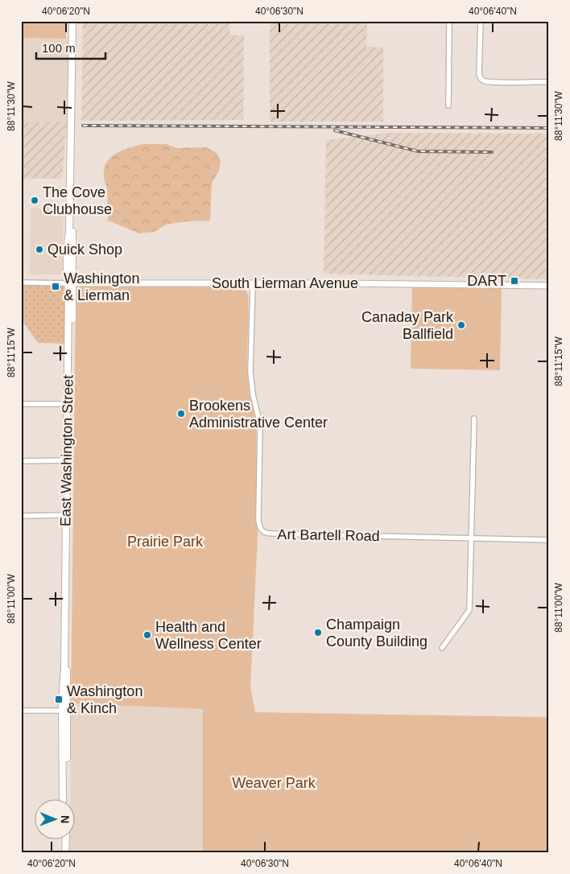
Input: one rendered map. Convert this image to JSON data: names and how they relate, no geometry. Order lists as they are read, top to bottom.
{
  "streets": {
    "main road": ["East Washington Street"],
    "street": ["South Lierman Avenue", "Art Bartell Road"]
  },
  "crossings": [
    ["South Lierman Avenue", "East Washington Street"],
    ["South Lierman Avenue", "Art Bartell Road"]
  ],
  "parks": ["Prairie Park", "Weaver Park"],
  "places": {
    "other": [
      "The Cove Clubhouse",
      "Quick Shop",
      "Canaday Park Ballfield",
      "Brookens Administrative Center",
      "Champaign County Building",
      "Health and Wellness Center"
    ],
    "transit": ["DART", "Washington & Lierman", "Washington & Kinch"]
  },
  "scale_bar": "100 m",
  "north": "right",
  "coordinates": [
    "40°06'20\"N",
    "40°06'30\"N",
    "40°06'40\"N",
    "88°11'30\"W",
    "88°11'15\"W",
    "88°11'00\"W"
  ]
}
